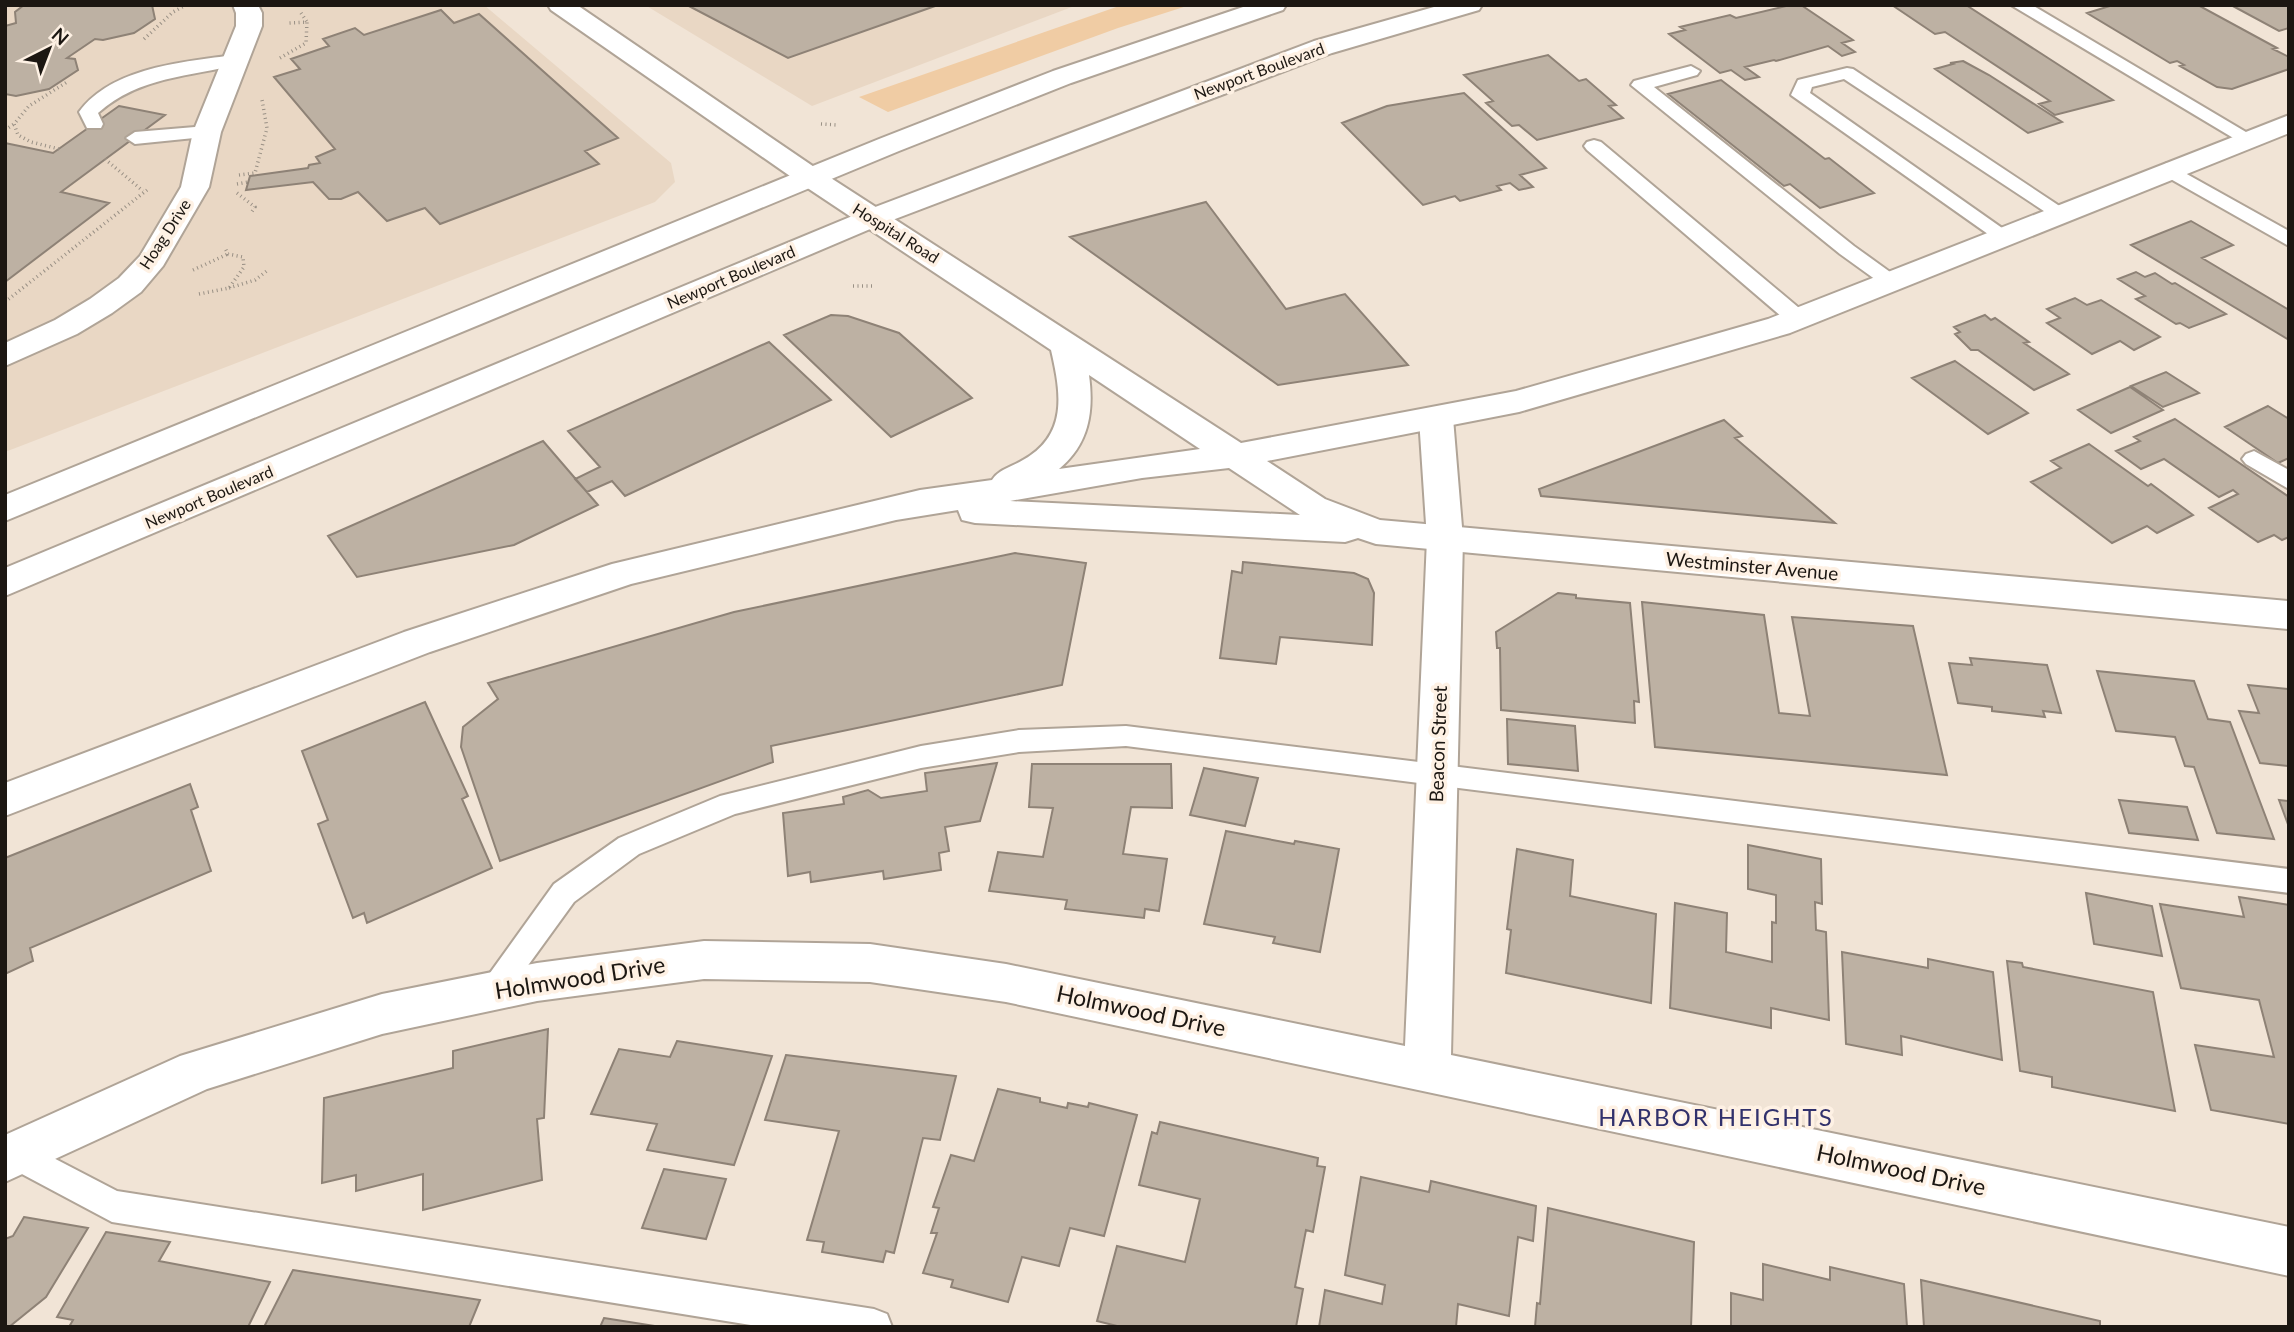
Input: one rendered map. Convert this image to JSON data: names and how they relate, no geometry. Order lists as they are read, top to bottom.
{
  "streets": {
    "main road": [
      "Newport Boulevard",
      "Hospital Road",
      "Hoag Drive",
      "Westminster Avenue",
      "Beacon Street",
      "Holmwood Drive"
    ]
  },
  "crossings": [
    ["Newport Boulevard", "Hospital Road"],
    ["Hospital Road", "Westminster Avenue"],
    ["Westminster Avenue", "Beacon Street"],
    ["Beacon Street", "Holmwood Drive"]
  ],
  "districts": ["HARBOR HEIGHTS"],
  "north": "top right"
}
